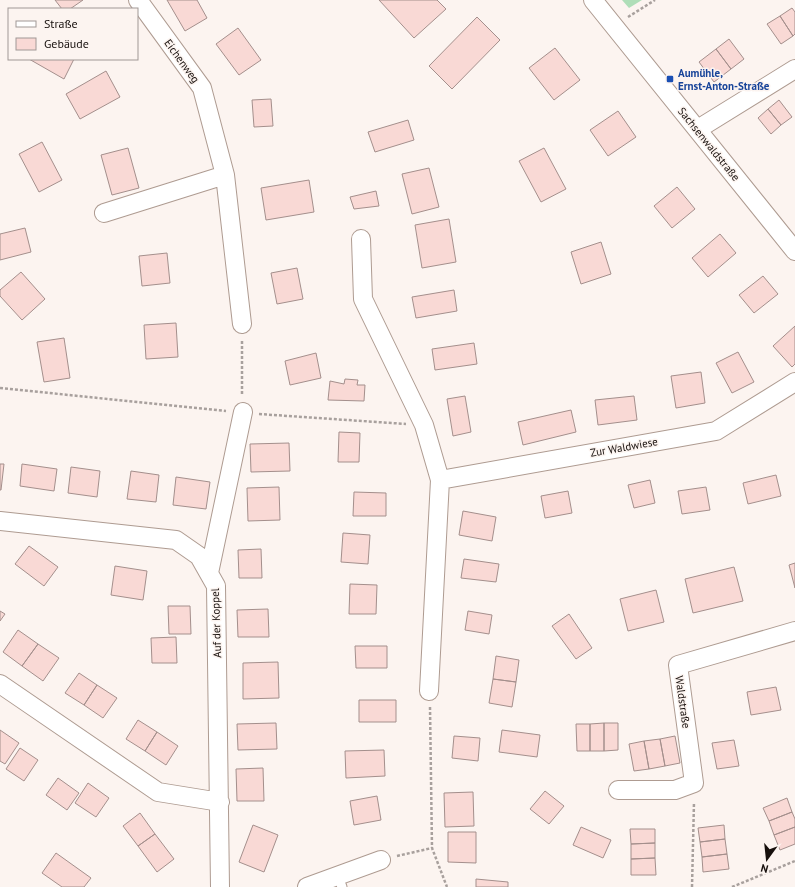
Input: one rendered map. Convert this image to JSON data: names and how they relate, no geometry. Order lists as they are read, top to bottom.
{
  "streets": {
    "street": [
      "Eichenweg",
      "Sachsenwaldstraße",
      "Zur Waldwiese",
      "Auf der Koppel",
      "Waldstraße"
    ]
  },
  "places": {
    "transit": ["Aumühle, Ernst-Anton-Straße"]
  },
  "legend": ["Straße", "Gebäude"],
  "north": "bottom"
}
